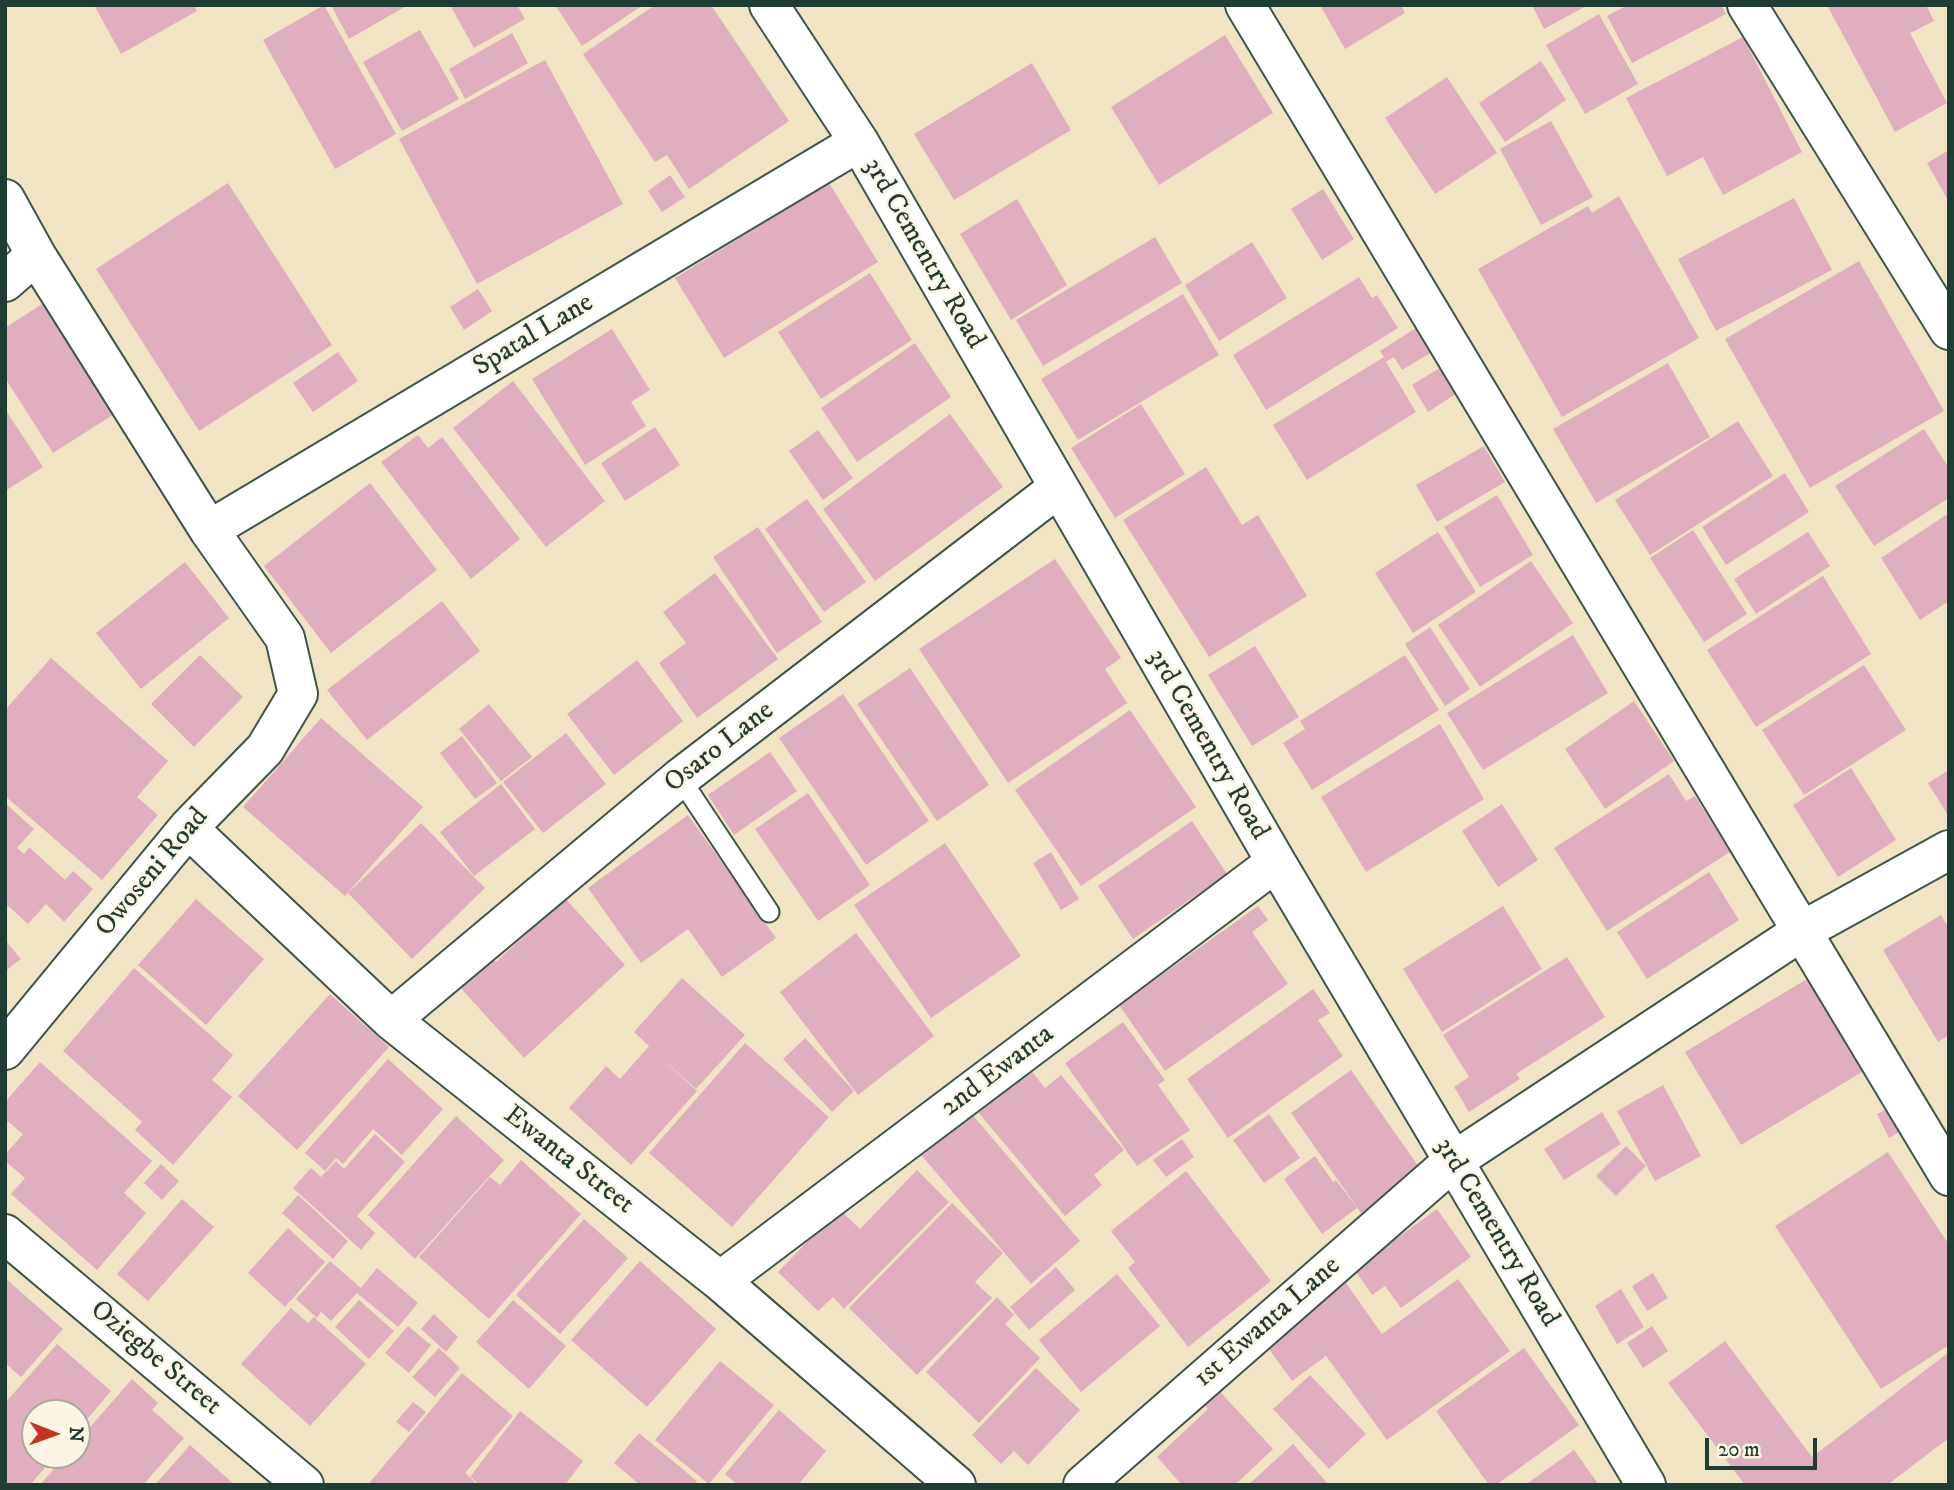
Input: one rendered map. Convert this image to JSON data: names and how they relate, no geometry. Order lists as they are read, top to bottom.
{
  "streets": {
    "street": [
      "3rd Cementry Road",
      "Spatal Lane",
      "Osaro Lane",
      "Owoseni Road",
      "2nd Ewanta",
      "Ewanta Street",
      "1st Ewanta Lane",
      "Oziegbe Street"
    ]
  },
  "crossings": [
    ["3rd Cementry Road", "Spatal Lane"],
    ["3rd Cementry Road", "Osaro Lane"],
    ["3rd Cementry Road", "2nd Ewanta"],
    ["3rd Cementry Road", "1st Ewanta Lane"],
    ["Spatal Lane", "Owoseni Road"],
    ["Osaro Lane", "Ewanta Street"],
    ["Owoseni Road", "Ewanta Street"],
    ["2nd Ewanta", "Ewanta Street"]
  ],
  "scale_bar": "20 m",
  "north": "right"
}
